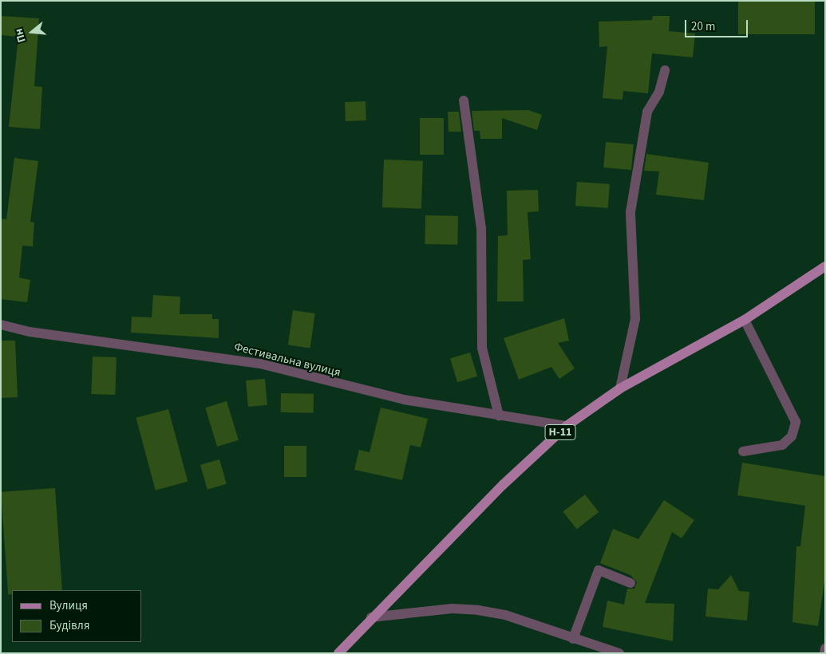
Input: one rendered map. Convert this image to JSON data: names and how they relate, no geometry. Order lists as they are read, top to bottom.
{
  "streets": {
    "main road": ["Н-11"],
    "street": ["Фестивальна вулиця"]
  },
  "crossings": [
    ["Фестивальна вулиця", "Н-11"]
  ],
  "legend": ["Вулиця", "Будівля"],
  "scale_bar": "20 m",
  "north": "left"
}
